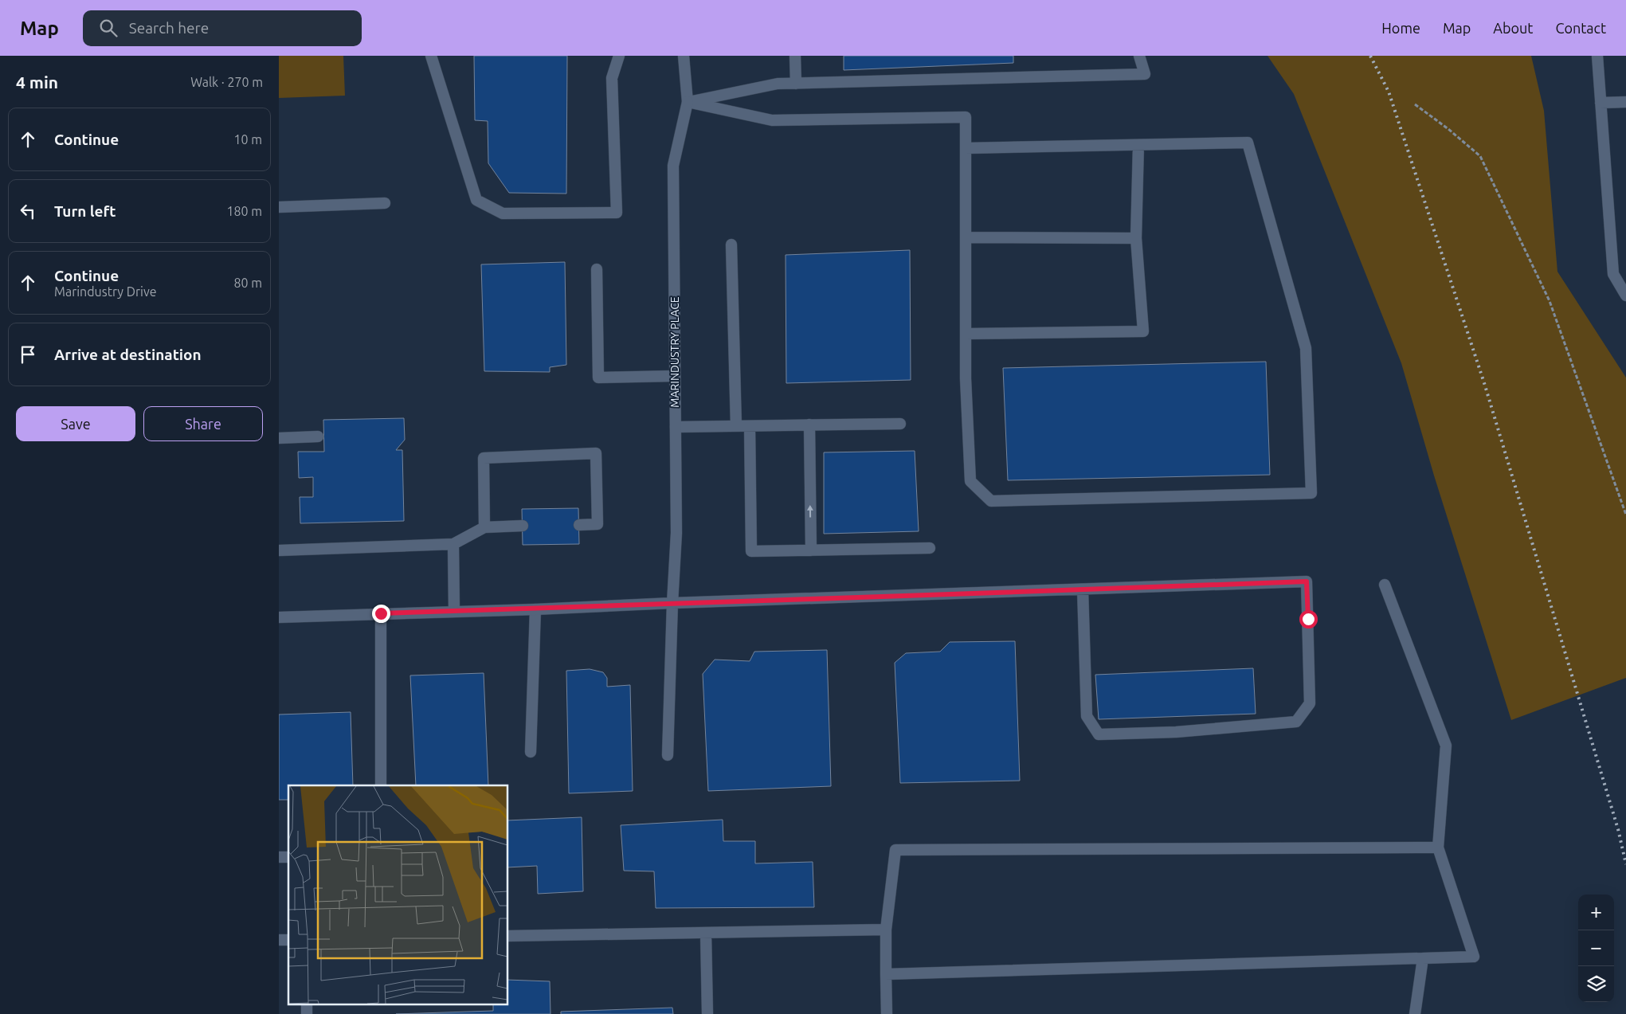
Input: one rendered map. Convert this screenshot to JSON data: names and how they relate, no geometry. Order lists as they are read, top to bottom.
{
  "streets": {
    "street": ["MARINDUSTRY PLACE"]
  },
  "page": {
    "header": "Map",
    "search": "Search here",
    "nav": [
      "Home",
      "Map",
      "About",
      "Contact"
    ],
    "heading": ["4 min", "Walk · 270 m"],
    "list": [
      ["Continue", "10 m"],
      ["Turn left", "180 m"],
      ["Continue", "Marindustry Drive", "80 m"],
      "Arrive at destination"
    ],
    "buttons": ["Save", "Share"],
    "map_buttons": ["+", "−"]
  }
}
